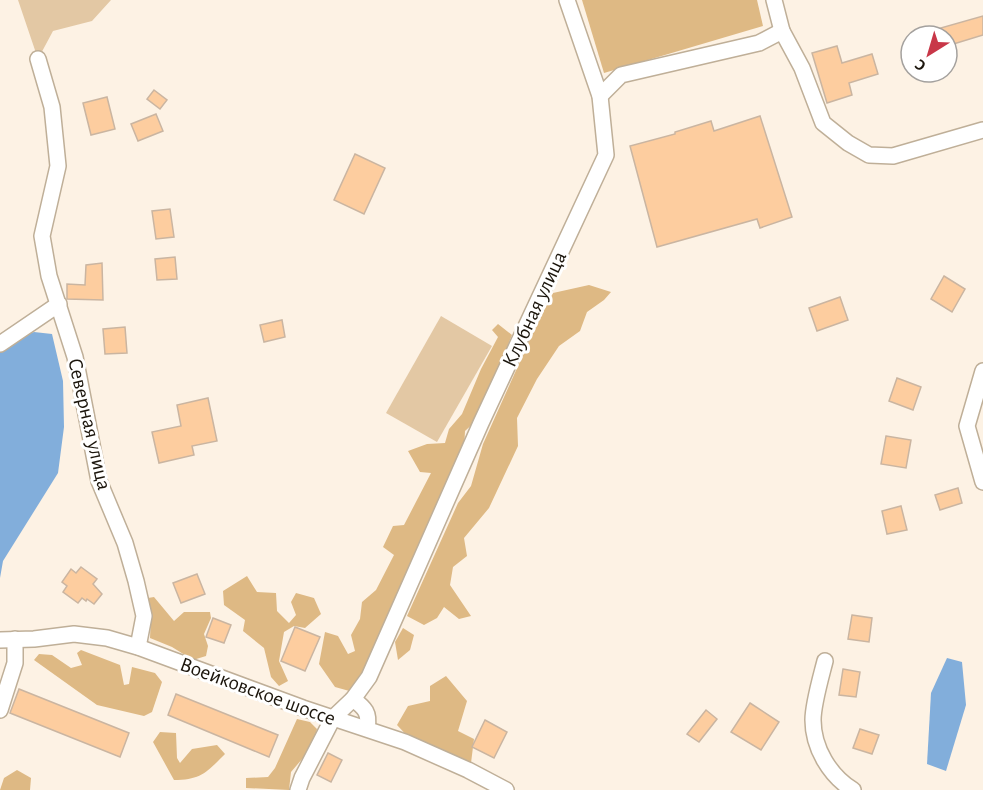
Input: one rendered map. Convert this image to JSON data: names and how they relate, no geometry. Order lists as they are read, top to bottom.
{
  "streets": {
    "street": ["Клубная улица", "Северная улица", "Воейковское шоссе"]
  },
  "crossings": [
    ["Клубная улица", "Воейковское шоссе"],
    ["Северная улица", "Воейковское шоссе"]
  ],
  "north": "bottom left"
}
